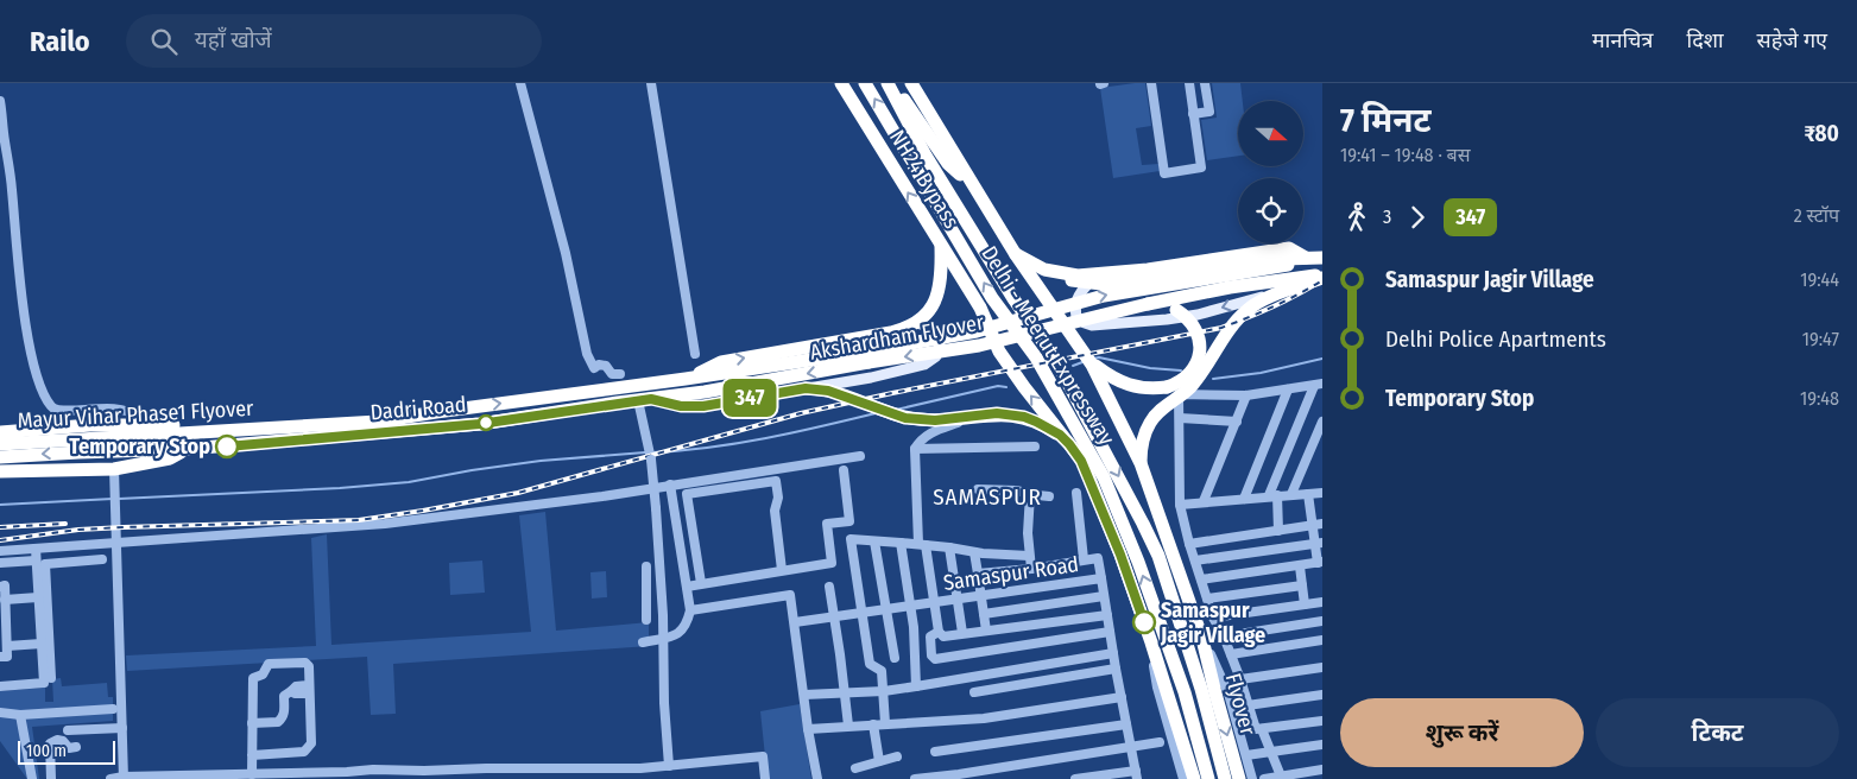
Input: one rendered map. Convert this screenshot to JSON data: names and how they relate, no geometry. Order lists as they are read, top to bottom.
{
  "streets": {
    "highway": [
      "NH24 Bypass",
      "Akshardham Flyover",
      "Delhi - Meerut Expressway",
      "Dadri Road",
      "Mayur Vihar Phase1 Flyover",
      "Flyover"
    ],
    "street": ["Samaspur Road"]
  },
  "crossings": [
    ["NH24 Bypass", "Flyover"],
    ["Akshardham Flyover", "Dadri Road"],
    ["Delhi - Meerut Expressway", "Flyover"],
    ["Dadri Road", "Mayur Vihar Phase1 Flyover"]
  ],
  "districts": ["SAMASPUR"],
  "places": ["Temporary Stop", "Samaspur Jagir Village"],
  "lines": ["bus line 347"],
  "scale_bar": "100 m",
  "north": "right",
  "page": {
    "header": "Railo",
    "search": "यहाँ खोजें",
    "nav": ["मानचित्र", "दिशा", "सहेजे गए"],
    "on_map": "347",
    "heading": ["7 मिनट", "19:41 – 19:48 · बस", "₹80"],
    "legs": ["3", "347", "2 स्टॉप"],
    "list": [
      {
        "name": "Samaspur Jagir Village",
        "value": "19:44"
      },
      {
        "name": "Delhi Police Apartments",
        "value": "19:47"
      },
      {
        "name": "Temporary Stop",
        "value": "19:48"
      }
    ],
    "buttons": ["शुरू करें", "टिकट"],
    "scale": "100 m"
  }
}
